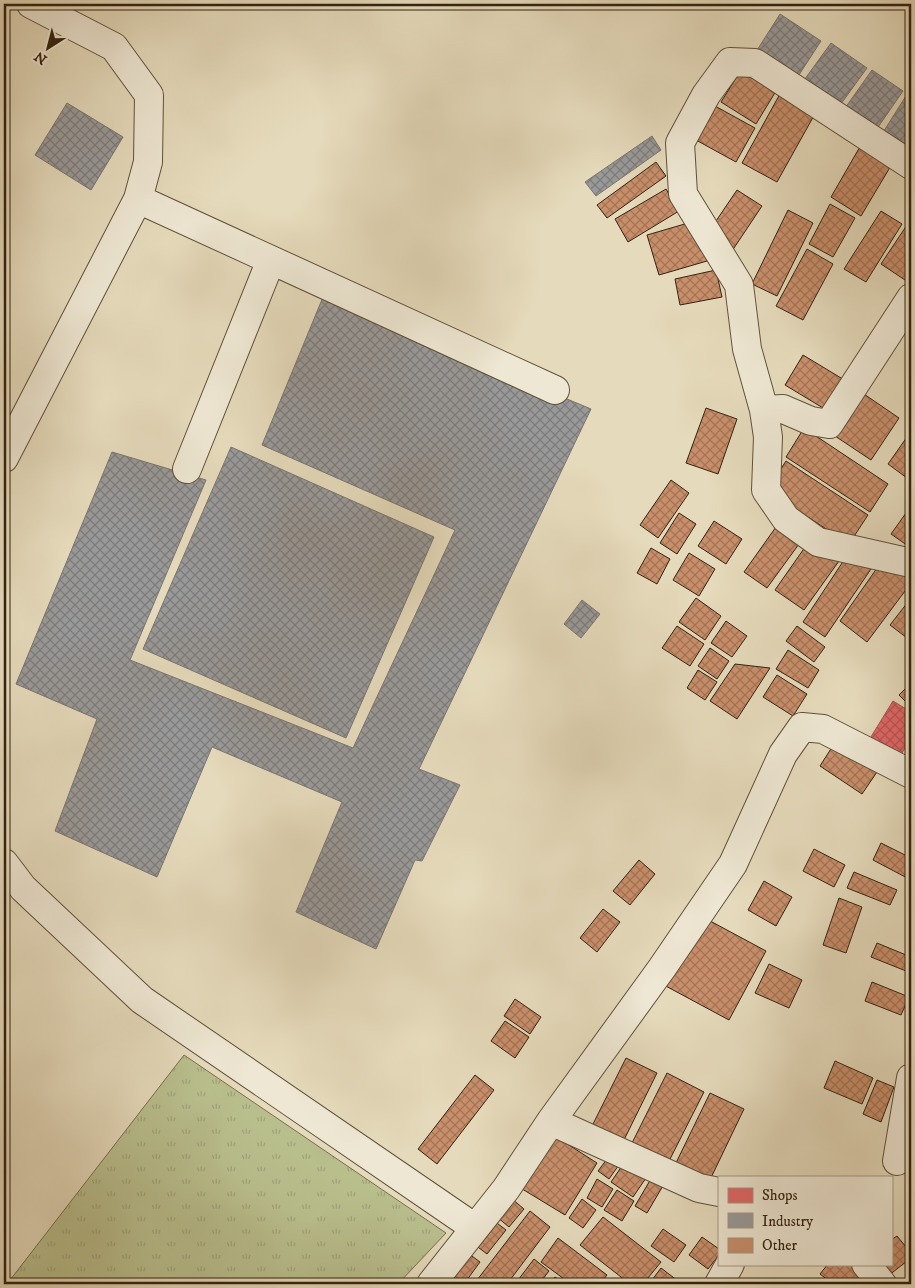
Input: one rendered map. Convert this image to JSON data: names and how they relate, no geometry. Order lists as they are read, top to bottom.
{
  "legend": ["Shops", "Industry", "Other"],
  "north": "bottom left"
}
